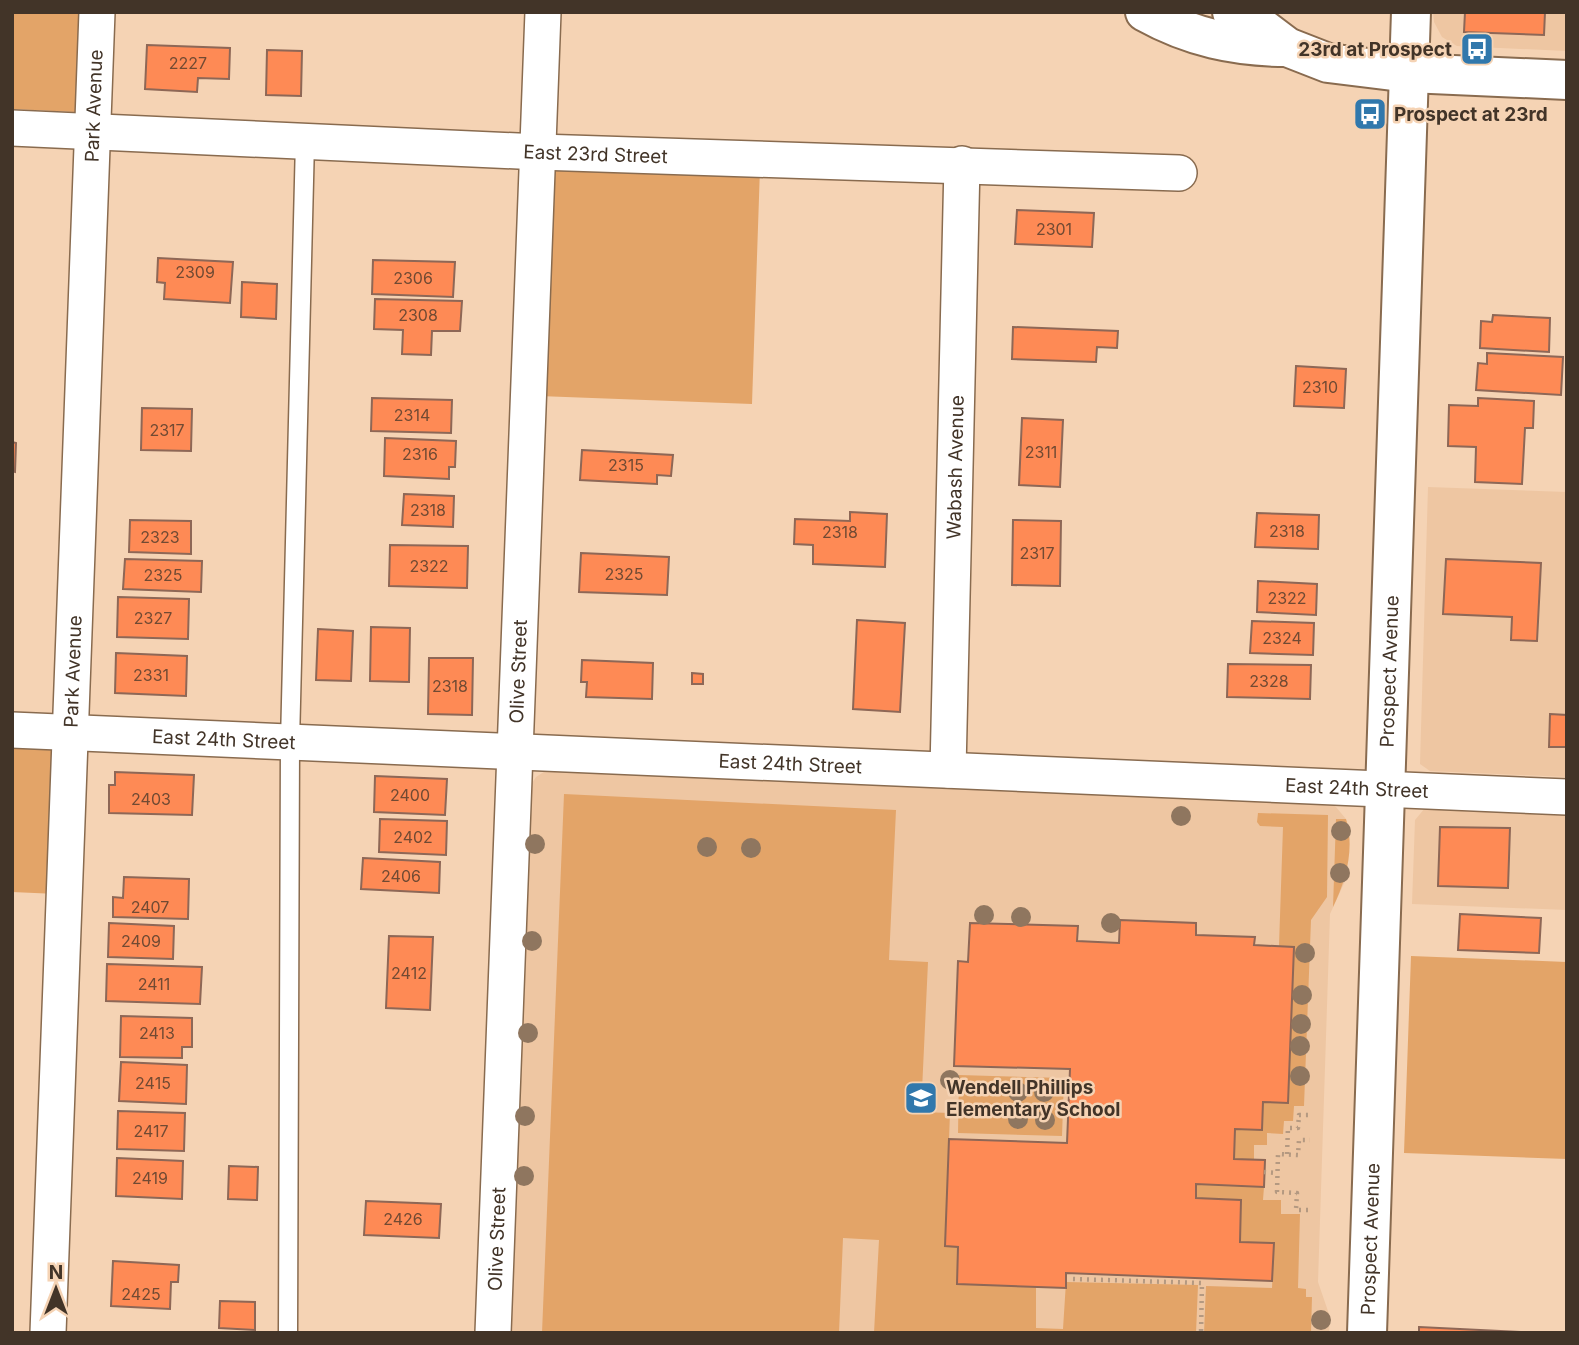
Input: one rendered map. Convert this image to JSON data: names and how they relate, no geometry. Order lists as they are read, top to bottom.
{
  "streets": {
    "main road": ["Prospect Avenue"],
    "street": [
      "Park Avenue",
      "East 23rd Street",
      "Wabash Avenue",
      "Olive Street",
      "East 24th Street"
    ]
  },
  "crossings": [
    ["Park Avenue", "East 23rd Street"],
    ["Park Avenue", "East 24th Street"],
    ["East 23rd Street", "Wabash Avenue"],
    ["East 23rd Street", "Olive Street"],
    ["Wabash Avenue", "East 24th Street"],
    ["Olive Street", "East 24th Street"],
    ["Prospect Avenue", "East 24th Street"]
  ],
  "places": {
    "bus stop": ["23rd at Prospect", "Prospect at 23rd"],
    "school or university": ["Wendell Phillips Elementary School"]
  },
  "house_numbers": [
    "2227",
    "2301",
    "2309",
    "2306",
    "2308",
    "2310",
    "2314",
    "2317",
    "2311",
    "2316",
    "2315",
    "2318",
    "2318",
    "2318",
    "2323",
    "2317",
    "2322",
    "2325",
    "2325",
    "2322",
    "2327",
    "2324",
    "2331",
    "2328",
    "2318",
    "2400",
    "2403",
    "2402",
    "2406",
    "2407",
    "2409",
    "2412",
    "2411",
    "2413",
    "2415",
    "2417",
    "2419",
    "2426",
    "2425"
  ],
  "north": "top"
}
